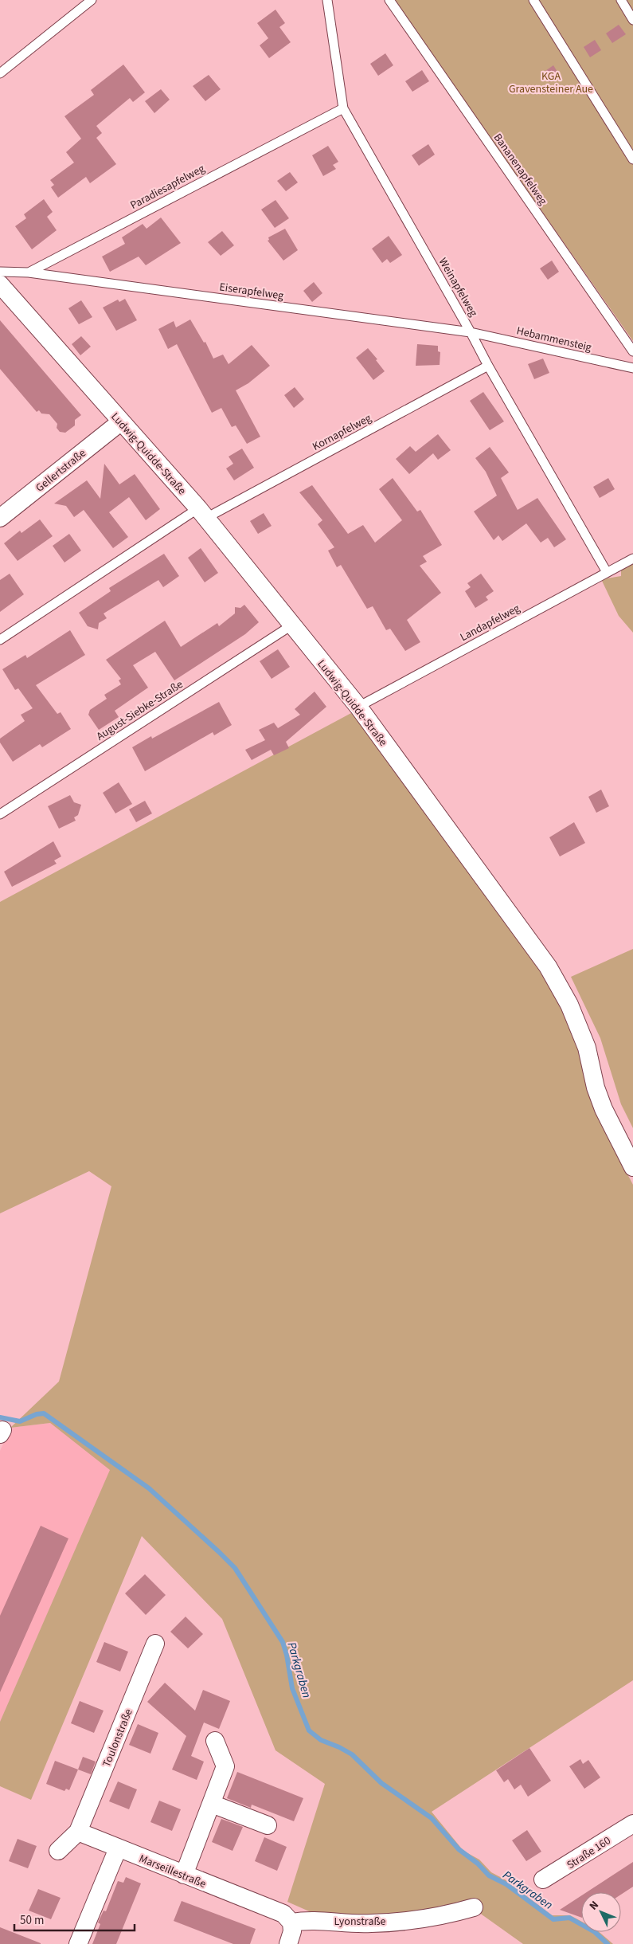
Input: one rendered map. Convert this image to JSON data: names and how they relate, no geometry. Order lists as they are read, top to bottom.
{
  "streets": {
    "street": [
      "Ludwig-Quidde-Straße",
      "Gellertstraße",
      "Toulonstraße",
      "Straße 160",
      "Marseillestraße",
      "Lyonstraße"
    ],
    "lane": [
      "Bananenapfelweg",
      "Paradiesapfelweg",
      "Weinapfelweg",
      "Eiserapfelweg",
      "Hebammensteig",
      "Kornapfelweg",
      "Landapfelweg",
      "August-Siebke-Straße"
    ]
  },
  "crossings": [
    ["Paradiesapfelweg", "Weinapfelweg"],
    ["Paradiesapfelweg", "Eiserapfelweg"],
    ["Weinapfelweg", "Eiserapfelweg"],
    ["Weinapfelweg", "Hebammensteig"],
    ["Weinapfelweg", "Kornapfelweg"],
    ["Weinapfelweg", "Landapfelweg"],
    ["Eiserapfelweg", "Hebammensteig"],
    ["Kornapfelweg", "Ludwig-Quidde-Straße"],
    ["Ludwig-Quidde-Straße", "Gellertstraße"],
    ["Ludwig-Quidde-Straße", "Landapfelweg"],
    ["Ludwig-Quidde-Straße", "August-Siebke-Straße"],
    ["Toulonstraße", "Marseillestraße"],
    ["Marseillestraße", "Lyonstraße"]
  ],
  "water": ["Parkgraben"],
  "parks": ["KGA Gravensteiner Aue"],
  "scale_bar": "50 m",
  "north": "top left"
}
